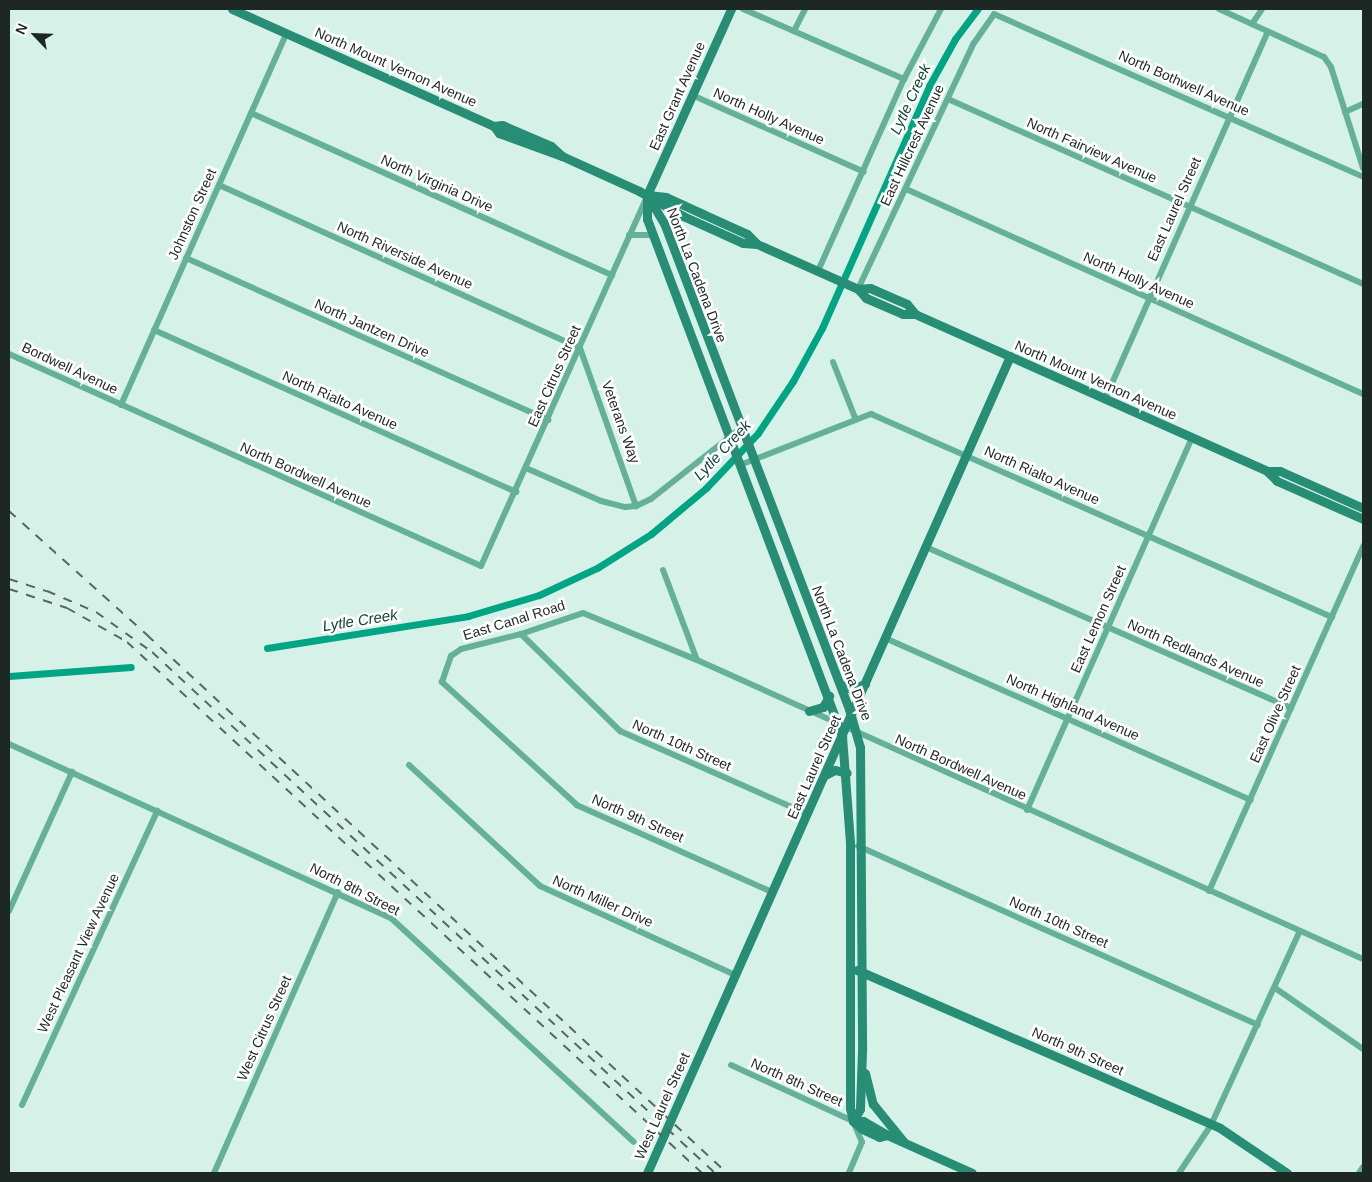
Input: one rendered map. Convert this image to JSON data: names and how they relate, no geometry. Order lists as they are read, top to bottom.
{
  "streets": {
    "main road": [
      "North Mount Vernon Avenue",
      "East Grant Avenue",
      "East Laurel Street",
      "North La Cadena Drive",
      "North 9th Street",
      "West Laurel Street"
    ],
    "street": [
      "North Bothwell Avenue",
      "North Holly Avenue",
      "East Hillcrest Avenue",
      "North Fairview Avenue",
      "North Virginia Drive",
      "Johnston Street",
      "North Riverside Avenue",
      "North Jantzen Drive",
      "Bordwell Avenue",
      "East Citrus Street",
      "North Rialto Avenue",
      "Veterans Way",
      "North Bordwell Avenue",
      "East Lemon Street",
      "East Canal Road",
      "North Redlands Avenue",
      "North Highland Avenue",
      "East Olive Street",
      "North 10th Street",
      "North 8th Street",
      "North Miller Drive",
      "West Pleasant View Avenue",
      "West Citrus Street"
    ]
  },
  "crossings": [
    ["North Mount Vernon Avenue", "East Grant Avenue"],
    ["North Mount Vernon Avenue", "East Hillcrest Avenue"],
    ["North Mount Vernon Avenue", "East Laurel Street"],
    ["North Mount Vernon Avenue", "Johnston Street"],
    ["North Mount Vernon Avenue", "North La Cadena Drive"],
    ["North Mount Vernon Avenue", "East Citrus Street"],
    ["North Mount Vernon Avenue", "East Lemon Street"],
    ["North Bothwell Avenue", "East Hillcrest Avenue"],
    ["North Bothwell Avenue", "East Laurel Street"],
    ["East Grant Avenue", "North Holly Avenue"],
    ["East Grant Avenue", "North La Cadena Drive"],
    ["East Grant Avenue", "East Citrus Street"],
    ["North Holly Avenue", "East Hillcrest Avenue"],
    ["North Holly Avenue", "East Laurel Street"],
    ["East Hillcrest Avenue", "North Fairview Avenue"],
    ["North Fairview Avenue", "East Laurel Street"],
    ["North Virginia Drive", "Johnston Street"],
    ["North Virginia Drive", "East Citrus Street"],
    ["East Laurel Street", "North La Cadena Drive"],
    ["East Laurel Street", "North Rialto Avenue"],
    ["East Laurel Street", "North Bordwell Avenue"],
    ["East Laurel Street", "North Redlands Avenue"],
    ["East Laurel Street", "North Highland Avenue"],
    ["East Laurel Street", "North 10th Street"],
    ["East Laurel Street", "North 9th Street"],
    ["East Laurel Street", "North Miller Drive"],
    ["East Laurel Street", "West Laurel Street"],
    ["Johnston Street", "North Riverside Avenue"],
    ["Johnston Street", "North Jantzen Drive"],
    ["Johnston Street", "Bordwell Avenue"],
    ["Johnston Street", "North Rialto Avenue"],
    ["Johnston Street", "North Bordwell Avenue"],
    ["North Riverside Avenue", "East Citrus Street"],
    ["North Riverside Avenue", "Veterans Way"],
    ["North La Cadena Drive", "East Citrus Street"],
    ["North La Cadena Drive", "North Rialto Avenue"],
    ["North La Cadena Drive", "North Bordwell Avenue"],
    ["North La Cadena Drive", "North 10th Street"],
    ["North La Cadena Drive", "North 9th Street"],
    ["North La Cadena Drive", "North 8th Street"],
    ["North Jantzen Drive", "East Citrus Street"],
    ["Bordwell Avenue", "North Bordwell Avenue"],
    ["East Citrus Street", "North Rialto Avenue"],
    ["East Citrus Street", "Veterans Way"],
    ["East Citrus Street", "North Bordwell Avenue"],
    ["North Rialto Avenue", "East Lemon Street"],
    ["North Rialto Avenue", "East Olive Street"],
    ["North Bordwell Avenue", "East Lemon Street"],
    ["North Bordwell Avenue", "East Canal Road"],
    ["North Bordwell Avenue", "East Olive Street"],
    ["East Lemon Street", "North Redlands Avenue"],
    ["East Lemon Street", "North Highland Avenue"],
    ["East Canal Road", "North 10th Street"],
    ["East Canal Road", "North 9th Street"],
    ["North Redlands Avenue", "East Olive Street"],
    ["North Highland Avenue", "East Olive Street"],
    ["North 8th Street", "West Pleasant View Avenue"],
    ["North 8th Street", "West Citrus Street"]
  ],
  "water": ["Lytle Creek"],
  "north": "top left"
}
